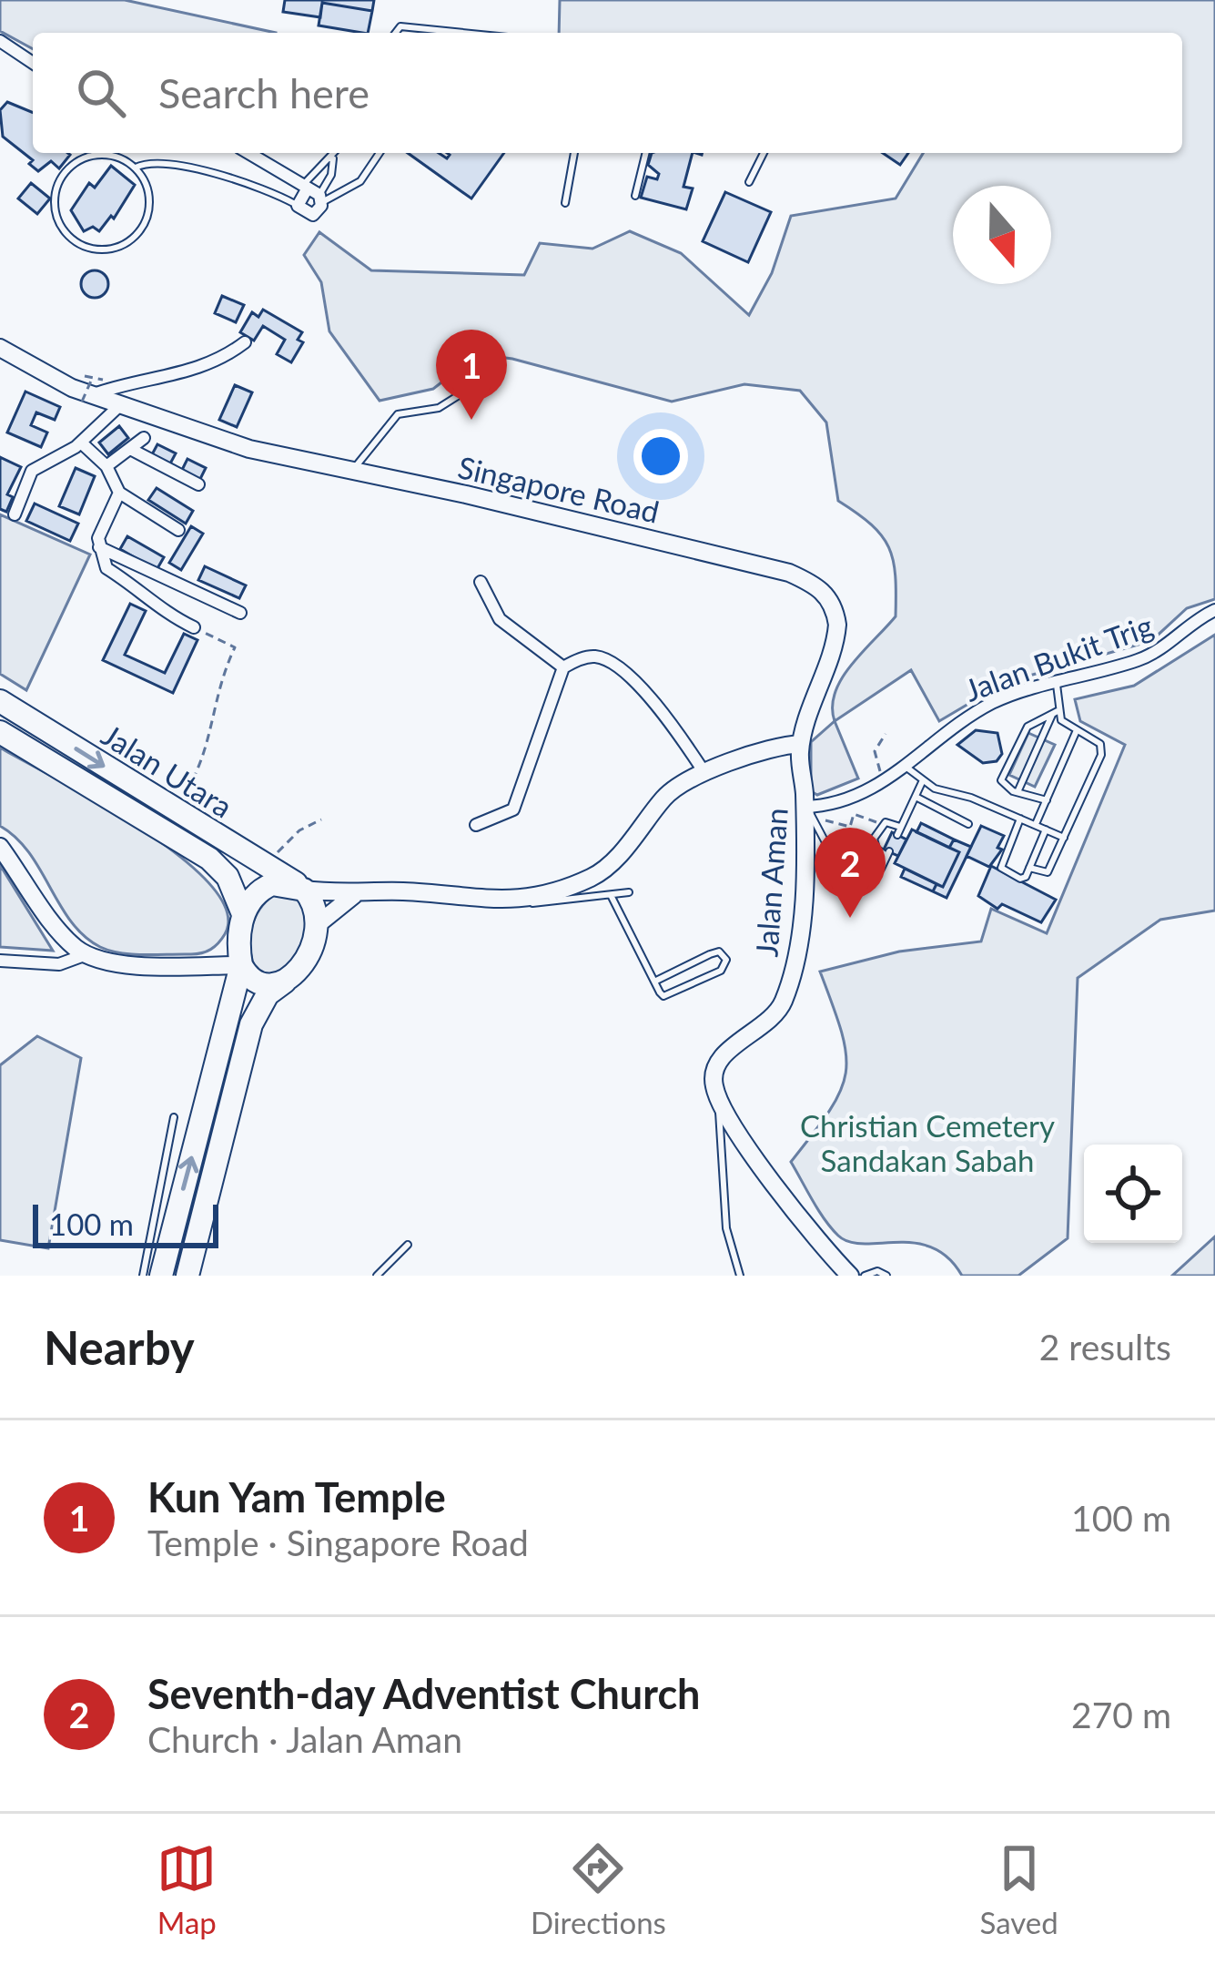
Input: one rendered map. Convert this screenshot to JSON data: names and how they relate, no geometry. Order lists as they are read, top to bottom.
{
  "streets": {
    "highway": ["Jalan Utara"],
    "street": ["Singapore Road", "Jalan Bukit Trig", "Jalan Aman"]
  },
  "crossings": [
    ["Singapore Road", "Jalan Aman"],
    ["Jalan Bukit Trig", "Jalan Aman"]
  ],
  "parks": ["Christian Cemetery Sandakan Sabah"],
  "scale_bar": "100 m",
  "north": "bottom",
  "page": {
    "search": "Search here",
    "pins": ["1", "2"],
    "scale": "100 m",
    "heading": ["Nearby", "2 results"],
    "list": [
      {
        "mark": "1",
        "name": "Kun Yam Temple",
        "note": "Temple · Singapore Road",
        "value": "100 m"
      },
      {
        "mark": "2",
        "name": "Seventh-day Adventist Church",
        "note": "Church · Jalan Aman",
        "value": "270 m"
      }
    ],
    "nav": ["Map", "Directions", "Saved"]
  }
}
